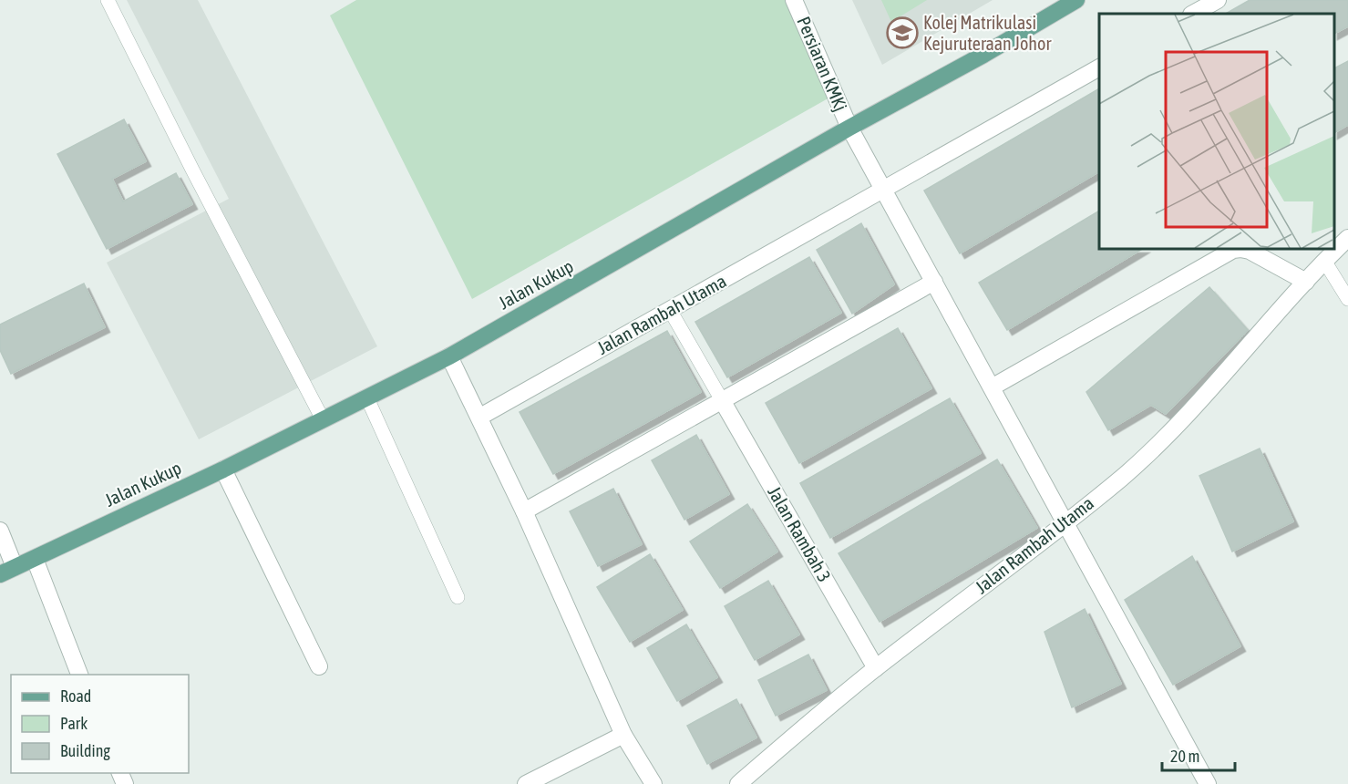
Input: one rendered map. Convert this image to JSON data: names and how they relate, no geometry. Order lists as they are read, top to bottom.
{
  "streets": {
    "main road": ["Jalan Kukup"],
    "street": ["Persiaran KMKj", "Jalan Rambah Utama", "Jalan Rambah 3"]
  },
  "crossings": [
    ["Persiaran KMKj", "Jalan Kukup"],
    ["Persiaran KMKj", "Jalan Rambah Utama"],
    ["Jalan Rambah Utama", "Jalan Rambah 3"]
  ],
  "places": {
    "school or university": ["Kolej Matrikulasi Kejuruteraan Johor"]
  },
  "legend": ["Road", "Park", "Building"],
  "scale_bar": "20 m"
}
